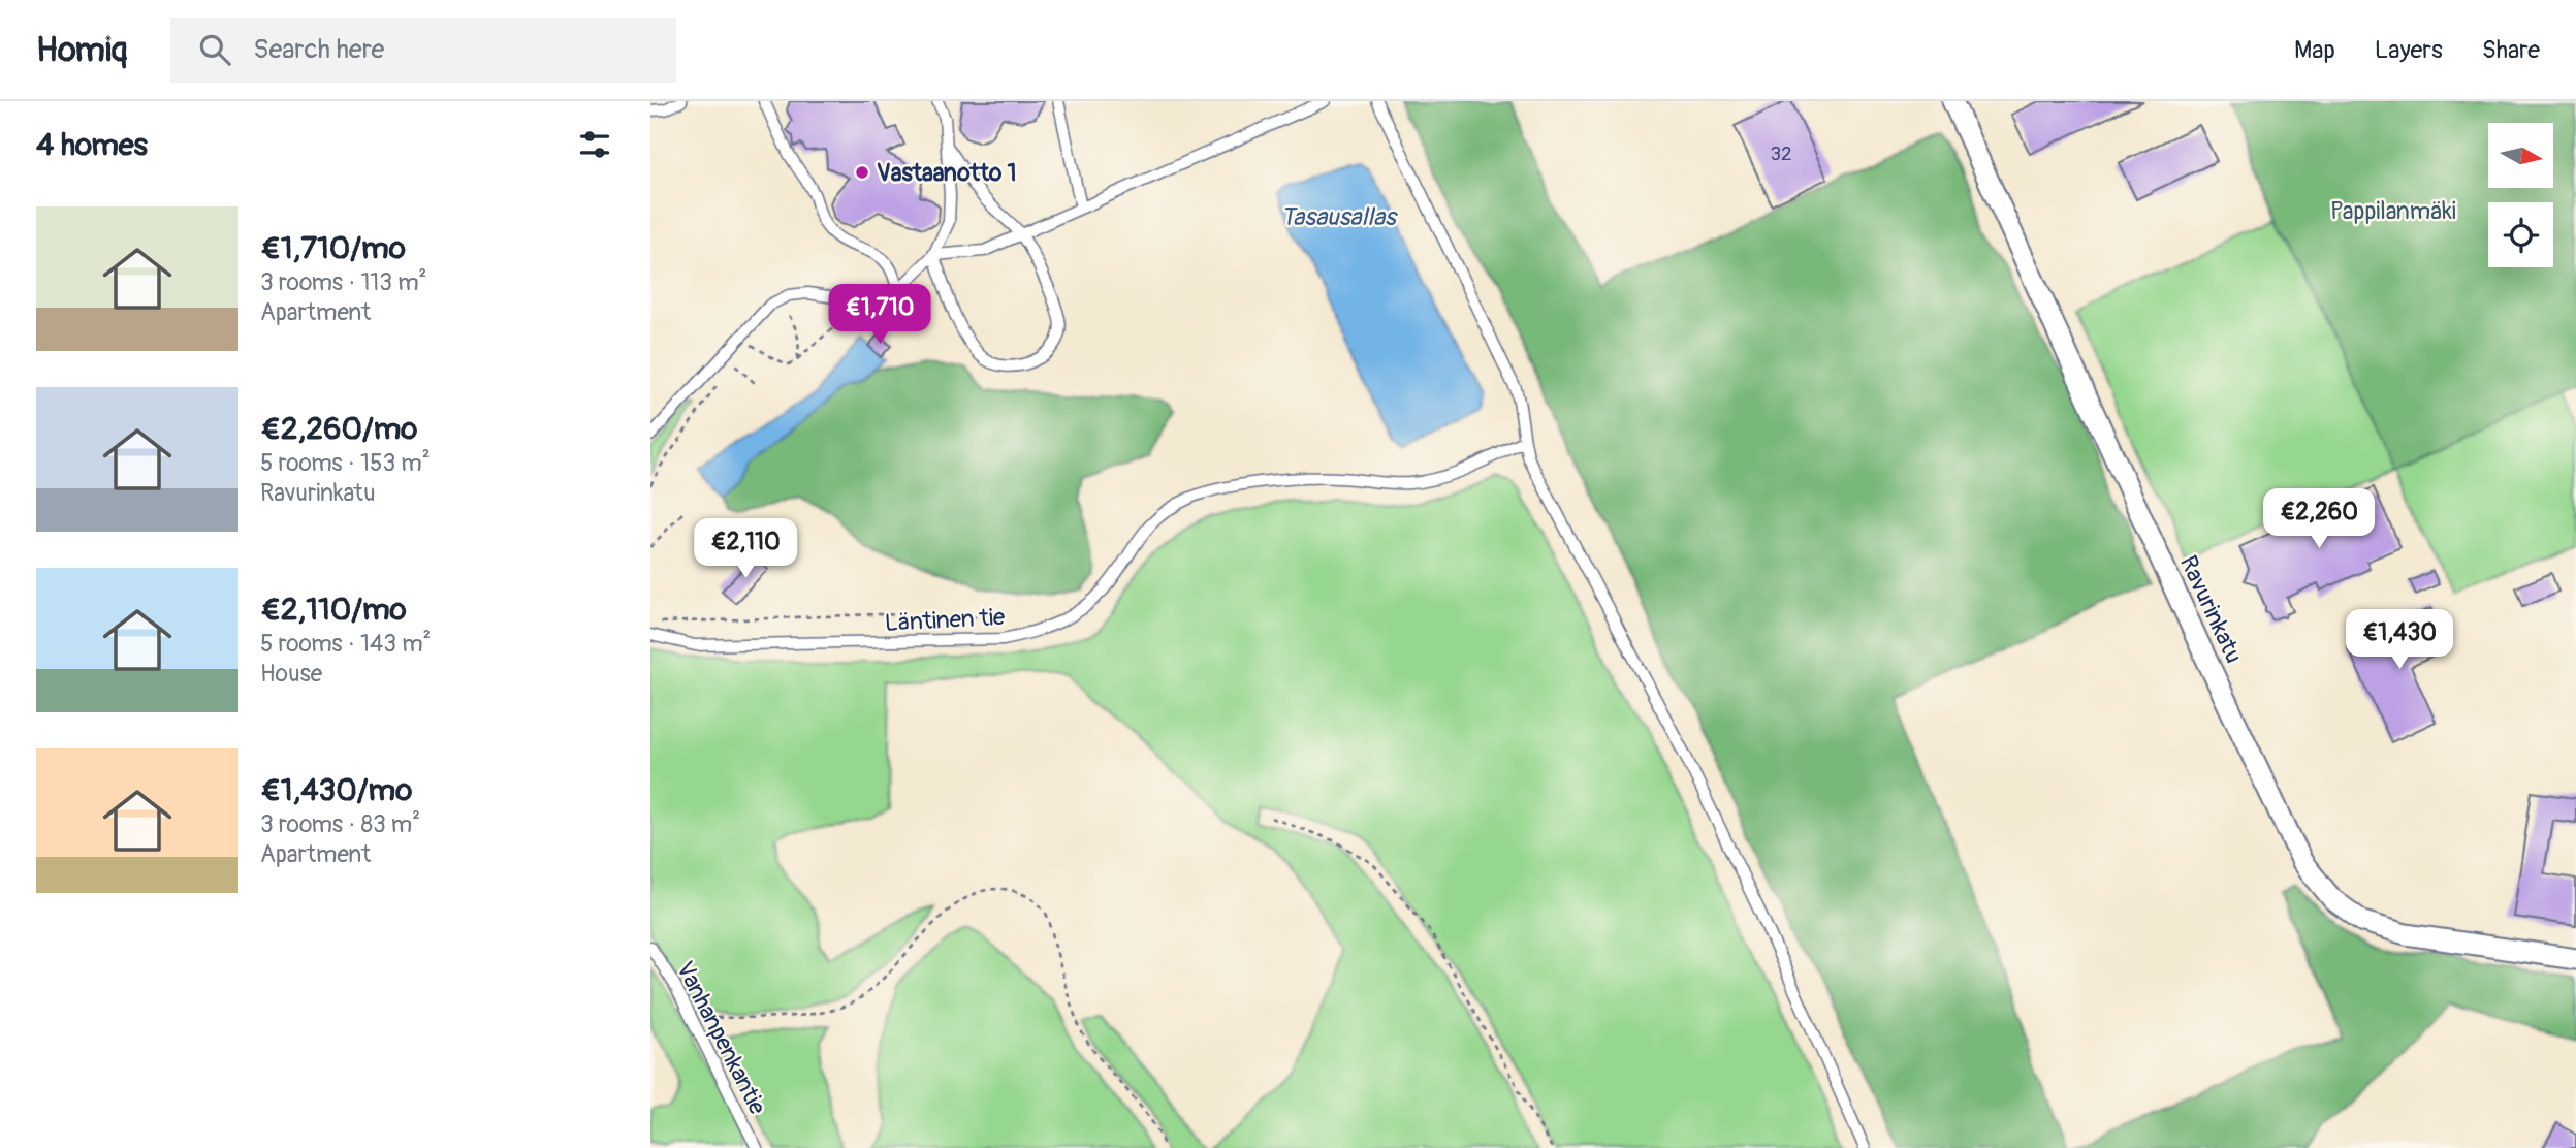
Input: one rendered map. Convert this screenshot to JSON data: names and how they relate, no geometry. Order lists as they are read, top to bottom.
{
  "streets": {
    "street": ["Ravurinkatu"],
    "lane": ["Läntinen tie", "Vanhanpenkantie"]
  },
  "water": ["Tasausallas"],
  "parks": ["Pappilanmäki"],
  "places": ["Vastaanotto 1"],
  "house_numbers": ["32"],
  "north": "right",
  "page": {
    "header": "Homiq",
    "search": "Search here",
    "nav": ["Map", "Layers", "Share"],
    "heading": "4 homes",
    "list": [
      {
        "name": "€1,710/mo",
        "note": "3 rooms · 113 m² · Apartment"
      },
      {
        "name": "€2,260/mo",
        "note": "5 rooms · 153 m² · Ravurinkatu"
      },
      {
        "name": "€2,110/mo",
        "note": "5 rooms · 143 m² · House"
      },
      {
        "name": "€1,430/mo",
        "note": "3 rooms · 83 m² · Apartment"
      }
    ],
    "price": [
      "€1,710",
      "€2,260",
      "€2,110",
      "€1,430"
    ]
  }
}
